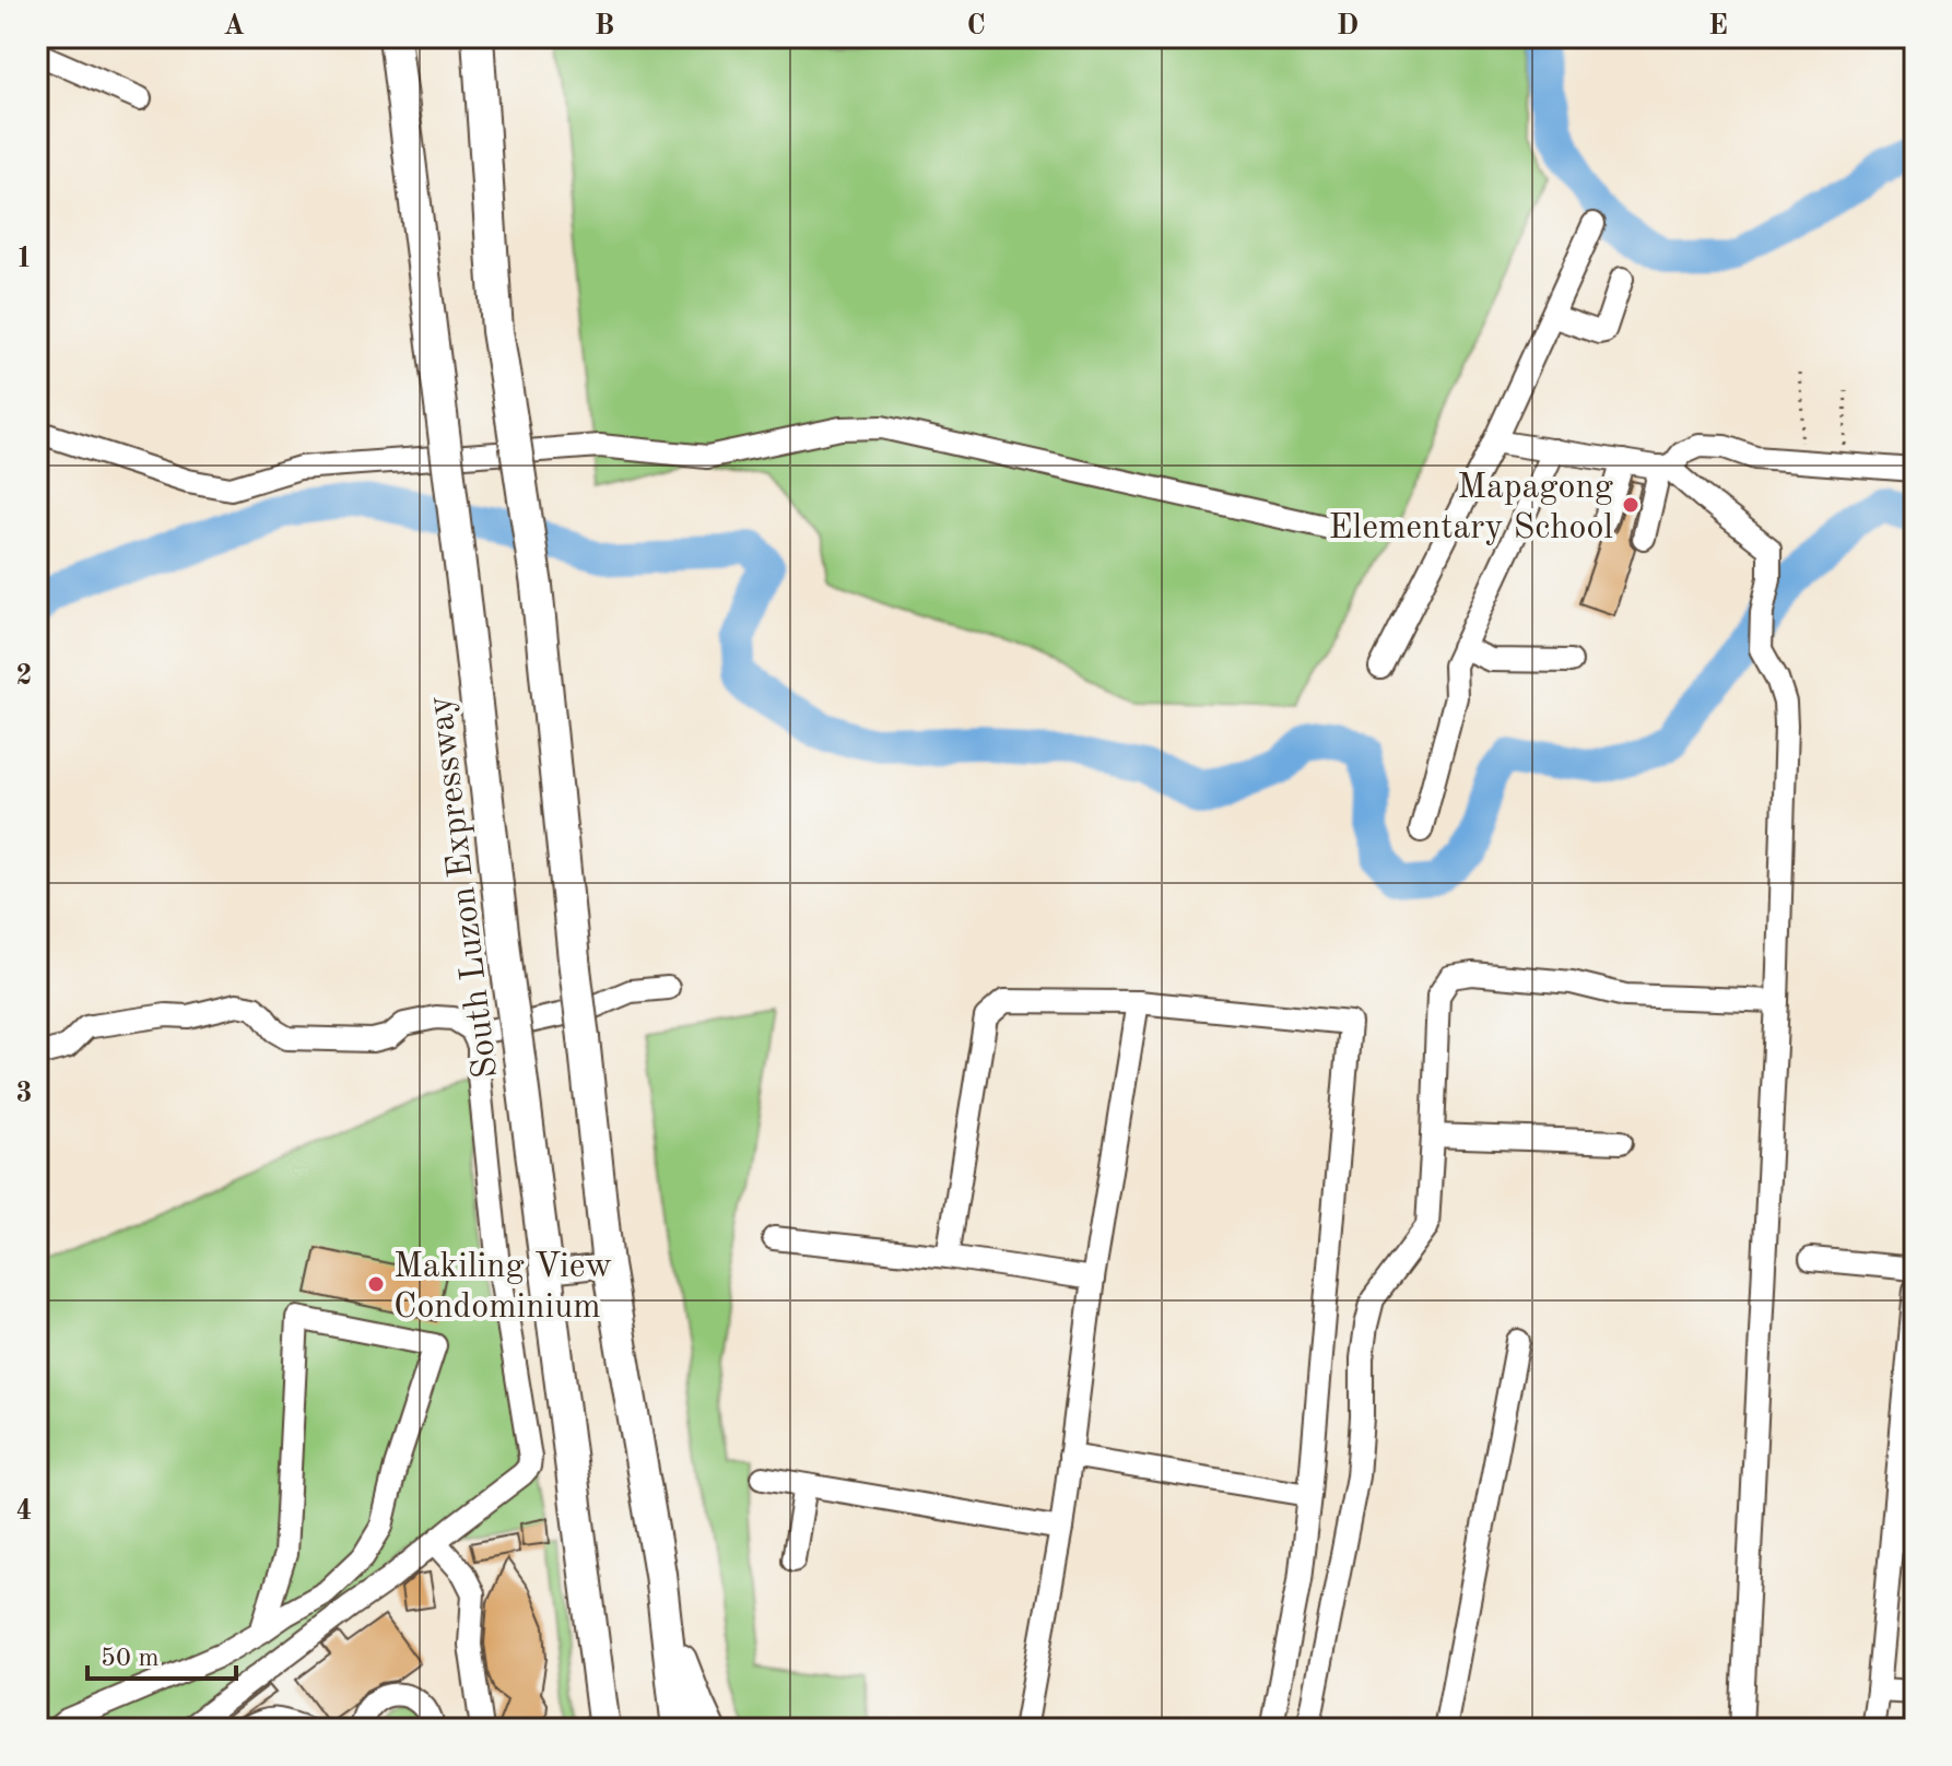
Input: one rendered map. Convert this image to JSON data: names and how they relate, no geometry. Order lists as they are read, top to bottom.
{
  "streets": {
    "highway": ["South Luzon Expressway"]
  },
  "places": ["Mapagong Elementary School", "Makiling View Condominium"],
  "scale_bar": "50 m",
  "grid": {
    "columns": [
      "A",
      "B",
      "C",
      "D",
      "E"
    ],
    "rows": [
      "1",
      "2",
      "3",
      "4"
    ]
  }
}
